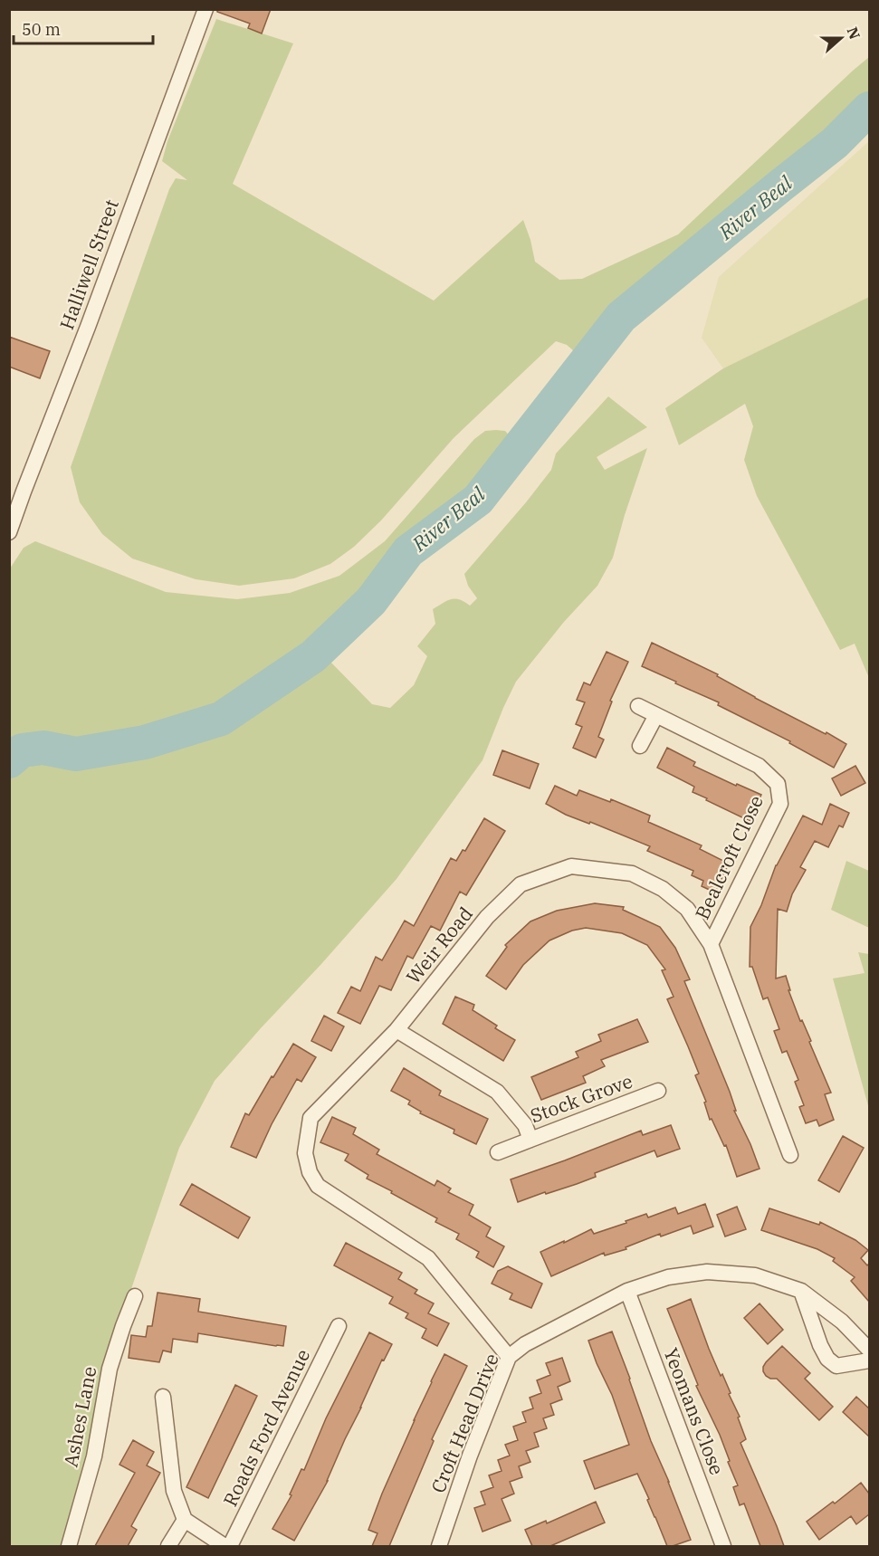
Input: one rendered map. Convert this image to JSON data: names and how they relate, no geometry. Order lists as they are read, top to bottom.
{
  "streets": {
    "street": [
      "Halliwell Street",
      "Bealcroft Close",
      "Weir Road",
      "Stock Grove",
      "Yeomans Close",
      "Ashes Lane",
      "Croft Head Drive",
      "Roads Ford Avenue"
    ]
  },
  "crossings": [
    ["Bealcroft Close", "Weir Road"],
    ["Weir Road", "Stock Grove"],
    ["Weir Road", "Croft Head Drive"],
    ["Yeomans Close", "Croft Head Drive"]
  ],
  "water": ["River Beal"],
  "scale_bar": "50 m",
  "north": "right"
}
